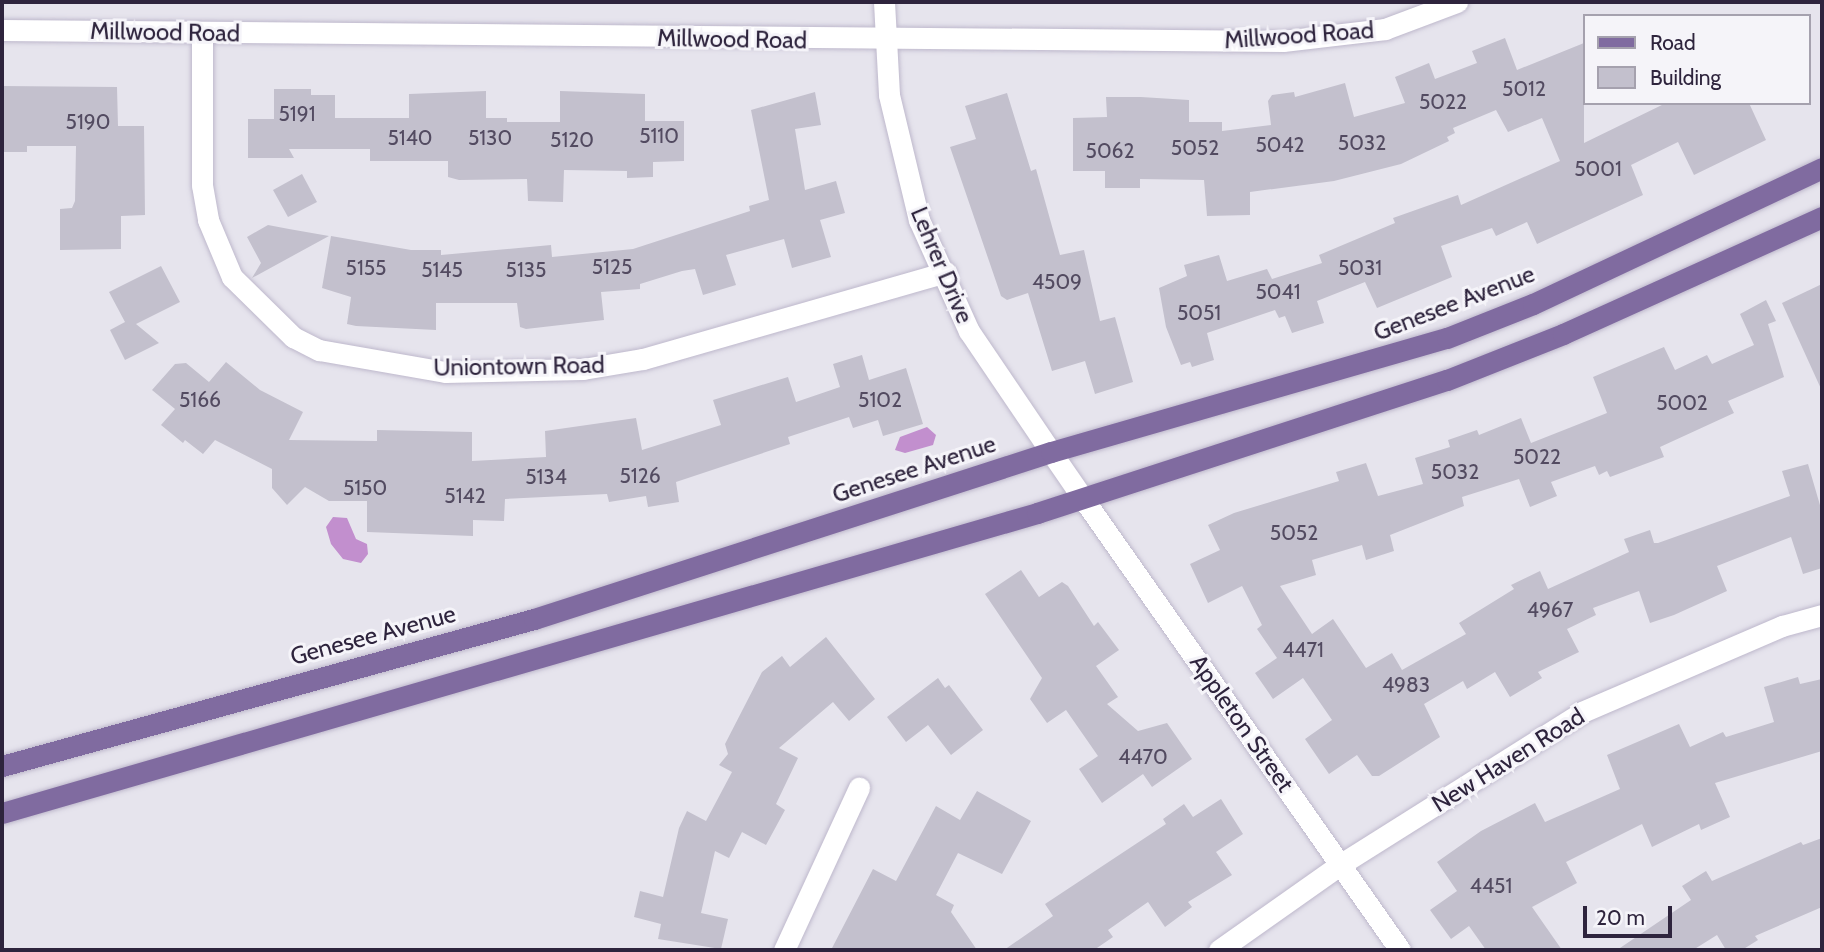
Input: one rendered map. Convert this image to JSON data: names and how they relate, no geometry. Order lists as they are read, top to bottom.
{
  "streets": {
    "main road": ["Genesee Avenue"],
    "street": [
      "Millwood Road",
      "Lehrer Drive",
      "Uniontown Road",
      "Appleton Street",
      "New Haven Road"
    ]
  },
  "crossings": [
    ["Millwood Road", "Lehrer Drive"],
    ["Millwood Road", "Uniontown Road"],
    ["Lehrer Drive", "Genesee Avenue"],
    ["Lehrer Drive", "Uniontown Road"],
    ["Lehrer Drive", "Appleton Street"],
    ["Appleton Street", "New Haven Road"]
  ],
  "house_numbers": [
    "5012",
    "5022",
    "5191",
    "5190",
    "5110",
    "5140",
    "5130",
    "5120",
    "5032",
    "5042",
    "5052",
    "5062",
    "5001",
    "5125",
    "5155",
    "5031",
    "5145",
    "5135",
    "4509",
    "5041",
    "5051",
    "5166",
    "5102",
    "5002",
    "5022",
    "5032",
    "5126",
    "5134",
    "5150",
    "5142",
    "5052",
    "4967",
    "4471",
    "4983",
    "4470",
    "4451"
  ],
  "legend": ["Road", "Building"],
  "scale_bar": "20 m"
}
